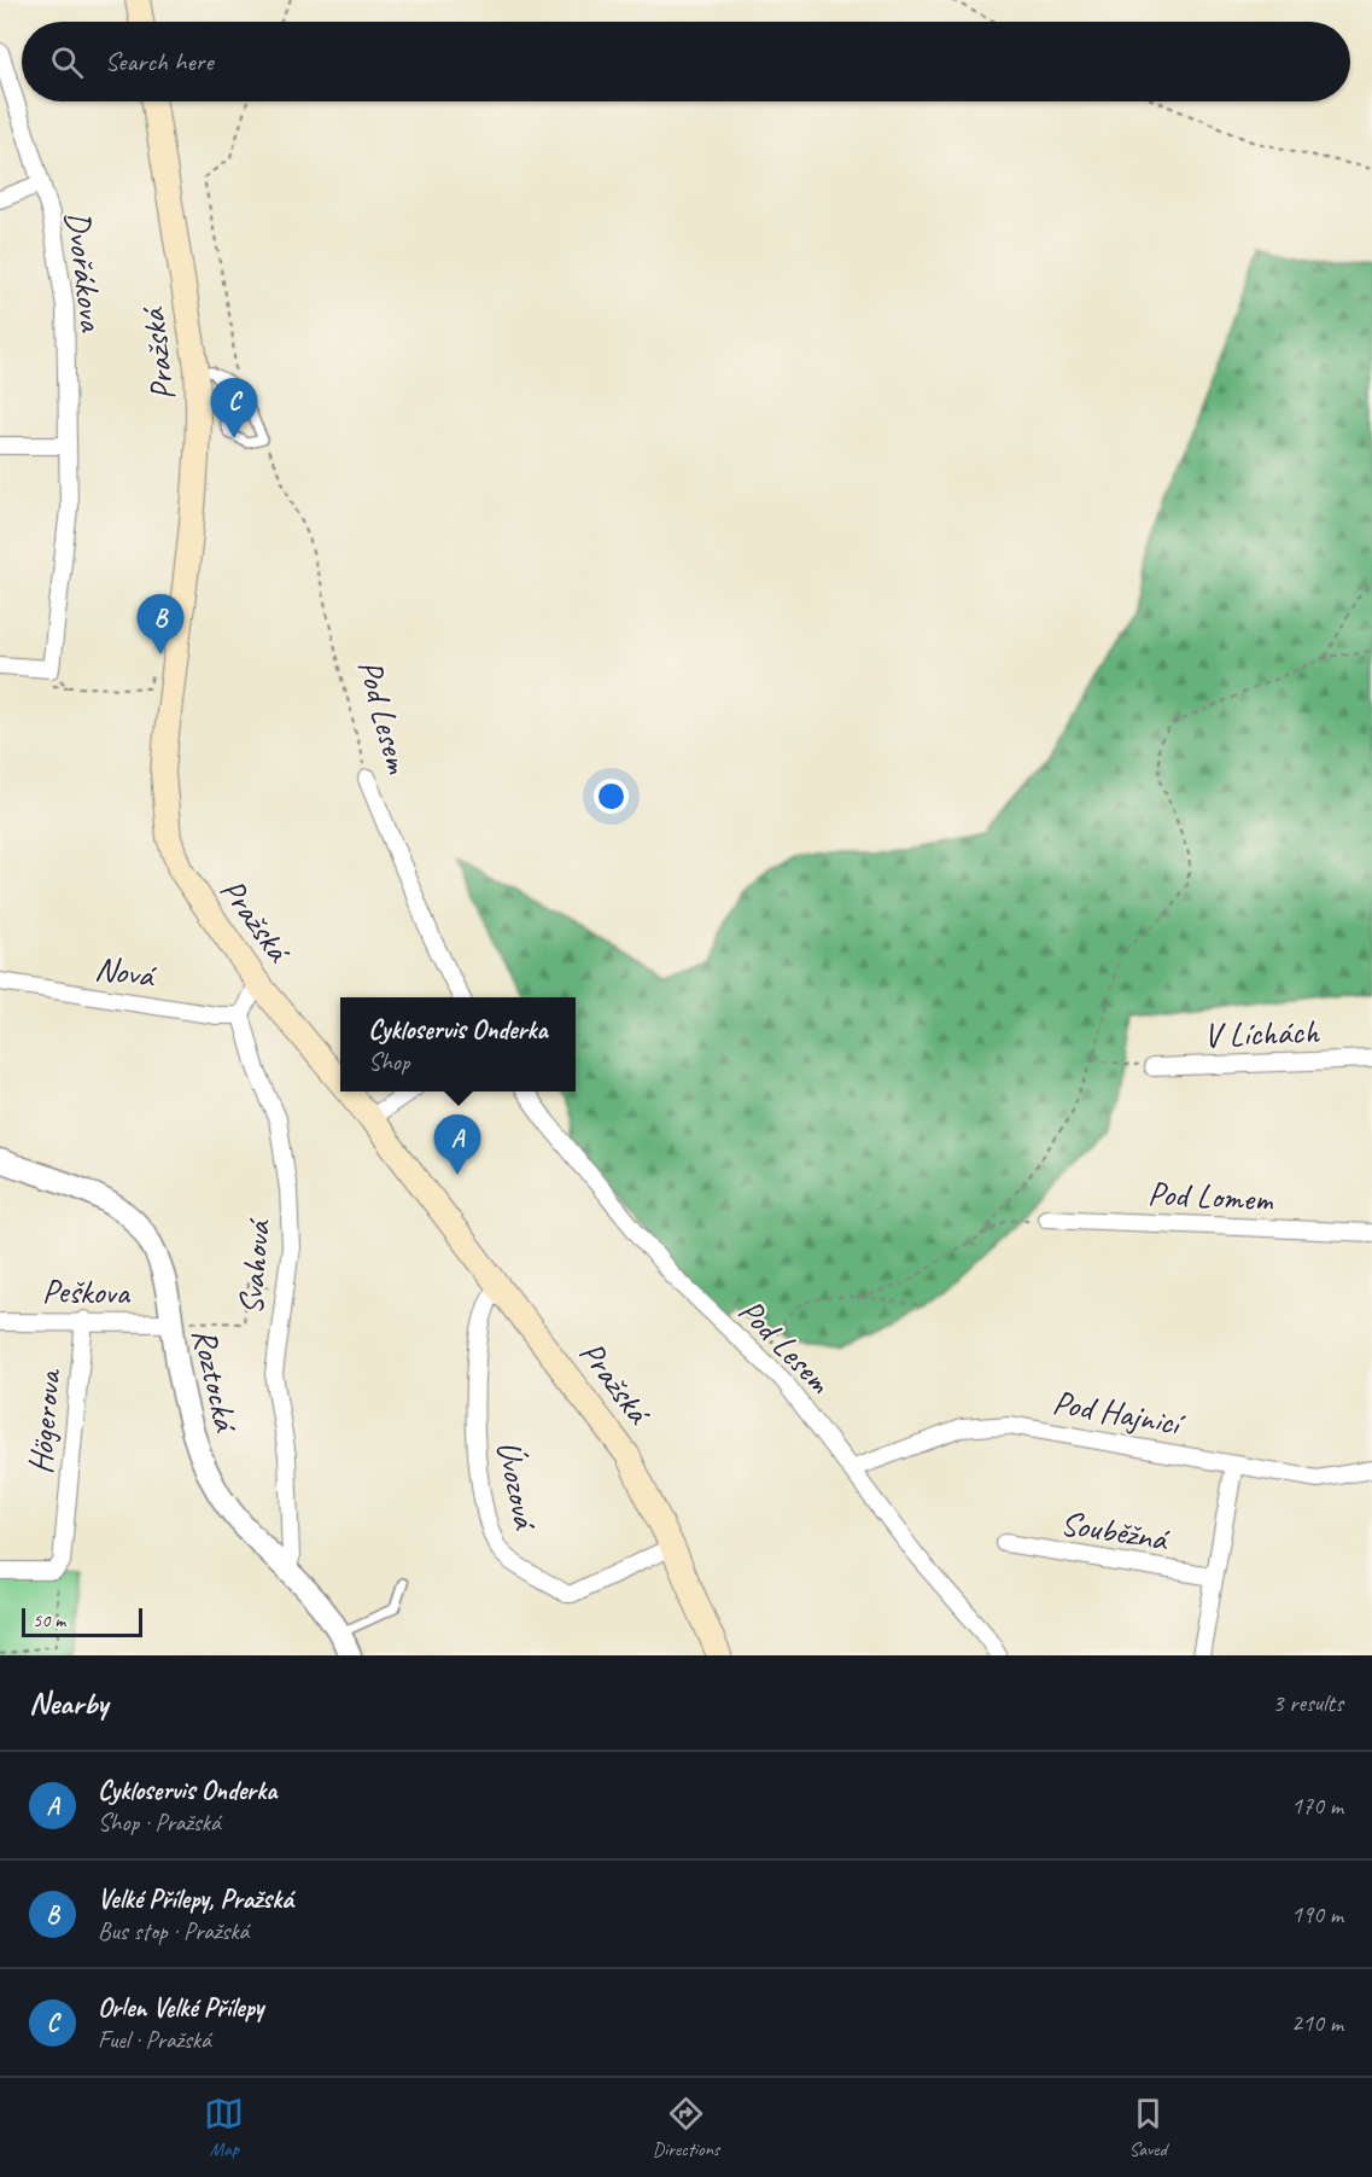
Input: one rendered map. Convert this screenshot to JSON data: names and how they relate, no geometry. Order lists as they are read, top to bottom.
{
  "streets": {
    "main road": ["Pražská"],
    "street": [
      "Dvořákova",
      "Pod Lesem",
      "Nová",
      "V Líchách",
      "Pod Lomem",
      "Svahová",
      "Peškova",
      "Roztocká",
      "Pod Hajnicí",
      "Högerova",
      "Úvozová",
      "Souběžná"
    ]
  },
  "crossings": [
    ["Pražská", "Úvozová"],
    ["Pod Lesem", "Pod Hajnicí"],
    ["Nová", "Svahová"],
    ["Svahová", "Roztocká"],
    ["Peškova", "Roztocká"],
    ["Peškova", "Högerova"]
  ],
  "scale_bar": "50 m",
  "page": {
    "search": "Search here",
    "pins": ["C", "B", "A"],
    "popup": ["Cykloservis Onderka", "Shop"],
    "scale": "50 m",
    "heading": ["Nearby", "3 results"],
    "list": [
      {
        "mark": "A",
        "name": "Cykloservis Onderka",
        "note": "Shop · Pražská",
        "value": "170 m"
      },
      {
        "mark": "B",
        "name": "Velké Přílepy, Pražská",
        "note": "Bus stop · Pražská",
        "value": "190 m"
      },
      {
        "mark": "C",
        "name": "Orlen Velké Přílepy",
        "note": "Fuel · Pražská",
        "value": "210 m"
      }
    ],
    "nav": ["Map", "Directions", "Saved"]
  }
}
